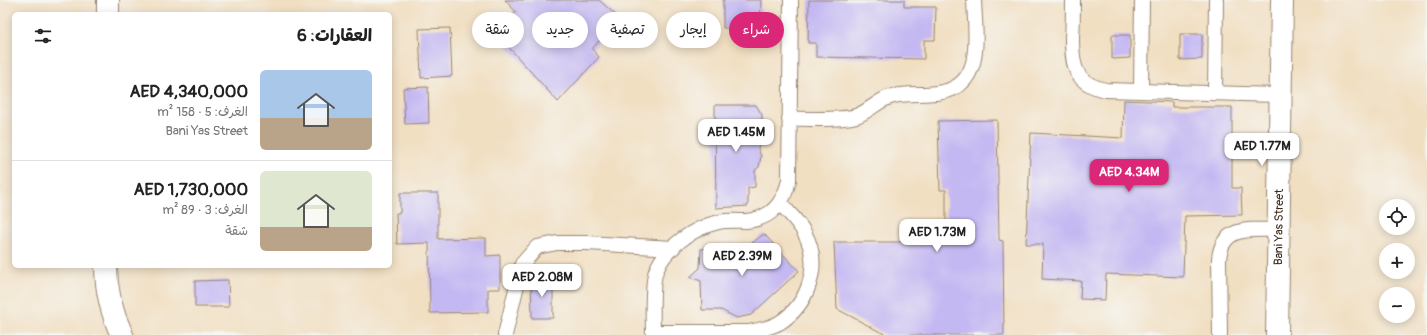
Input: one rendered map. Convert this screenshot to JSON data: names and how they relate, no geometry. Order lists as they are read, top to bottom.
{
  "streets": {
    "street": ["Bani Yas Street"]
  },
  "page": {
    "chip": [
      "شراء",
      "إيجار",
      "تصفية",
      "جديد",
      "شقة"
    ],
    "heading": "العقارات: 6",
    "list": [
      {
        "name": "AED 4,340,000",
        "note": "الغرف: 5 · 158 m² · Bani Yas Street"
      },
      {
        "name": "AED 1,730,000",
        "note": "الغرف: 3 · 89 m² · شقة"
      }
    ],
    "price": [
      "AED 1.45M",
      "AED 1.77M",
      "AED 4.34M",
      "AED 1.73M",
      "AED 2.39M",
      "AED 2.08M"
    ],
    "map_buttons": ["+", "−"]
  }
}
